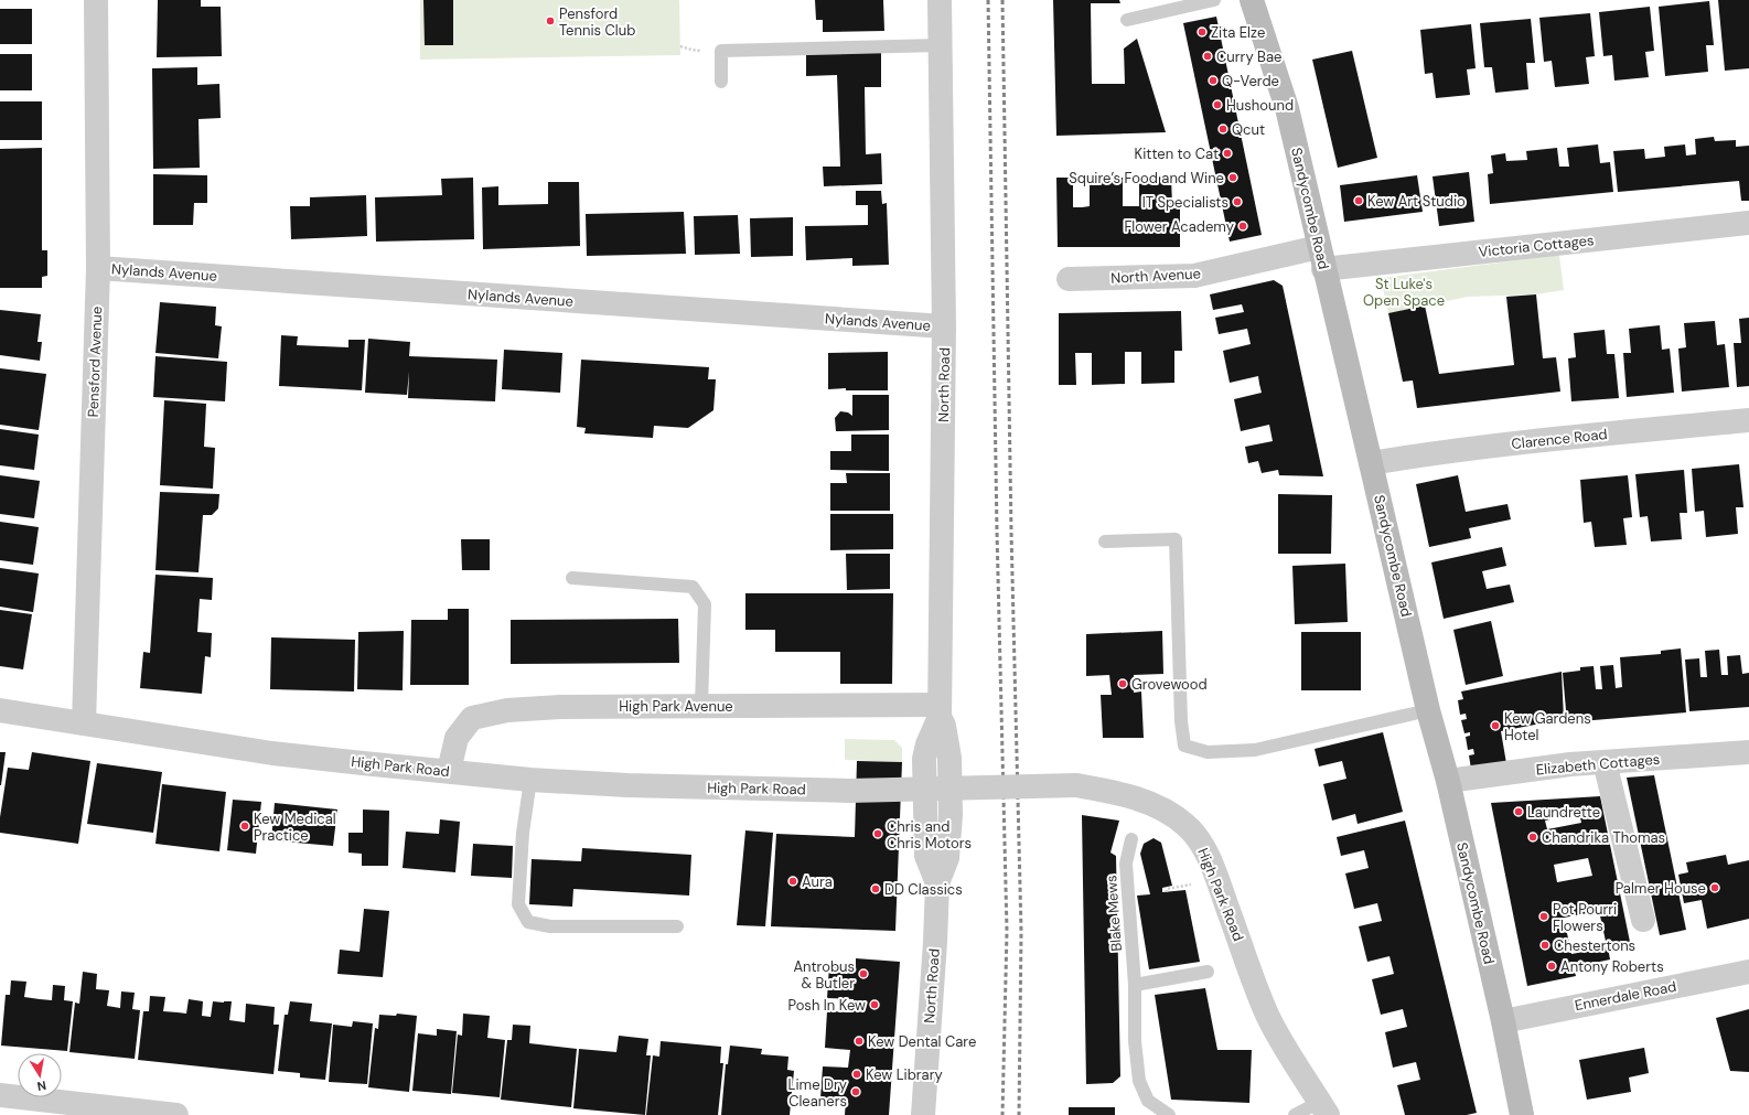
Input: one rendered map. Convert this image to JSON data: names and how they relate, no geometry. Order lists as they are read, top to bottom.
{
  "streets": {
    "main road": ["Sandycombe Road"],
    "street": [
      "Victoria Cottages",
      "Nylands Avenue",
      "North Avenue",
      "Pensford Avenue",
      "North Road",
      "Clarence Road",
      "High Park Avenue",
      "Elizabeth Cottages",
      "High Park Road",
      "Ennerdale Road"
    ],
    "lane": ["Blake Mews"]
  },
  "crossings": [
    ["Sandycombe Road", "Victoria Cottages"],
    ["Sandycombe Road", "North Avenue"],
    ["Sandycombe Road", "Clarence Road"],
    ["Sandycombe Road", "Elizabeth Cottages"],
    ["Sandycombe Road", "Ennerdale Road"],
    ["Victoria Cottages", "North Avenue"],
    ["Nylands Avenue", "Pensford Avenue"],
    ["Nylands Avenue", "North Road"],
    ["Pensford Avenue", "High Park Road"],
    ["North Road", "High Park Avenue"],
    ["High Park Avenue", "High Park Road"]
  ],
  "parks": ["St Luke's Open Space"],
  "places": [
    "Pensford Tennis Club",
    "Zita Elze",
    "Curry Bae",
    "Q-Verde",
    "Hushound",
    "Qcut",
    "Kitten to Cat",
    "Squire’s Food and Wine",
    "Kew Art Studio",
    "IT Specialists",
    "Flower Academy",
    "Grovewood",
    "Kew Gardens Hotel",
    "Laundrette",
    "Kew Medical Practice",
    "Chris and Chris Motors",
    "Chandrika Thomas",
    "Aura",
    "Palmer House",
    "DD Classics",
    "Pot Pourri Flowers",
    "Chestertons",
    "Antony Roberts",
    "Antrobus & Butler",
    "Posh In Kew",
    "Kew Dental Care",
    "Kew Library",
    "Lime Dry Cleaners"
  ],
  "north": "bottom"
}
